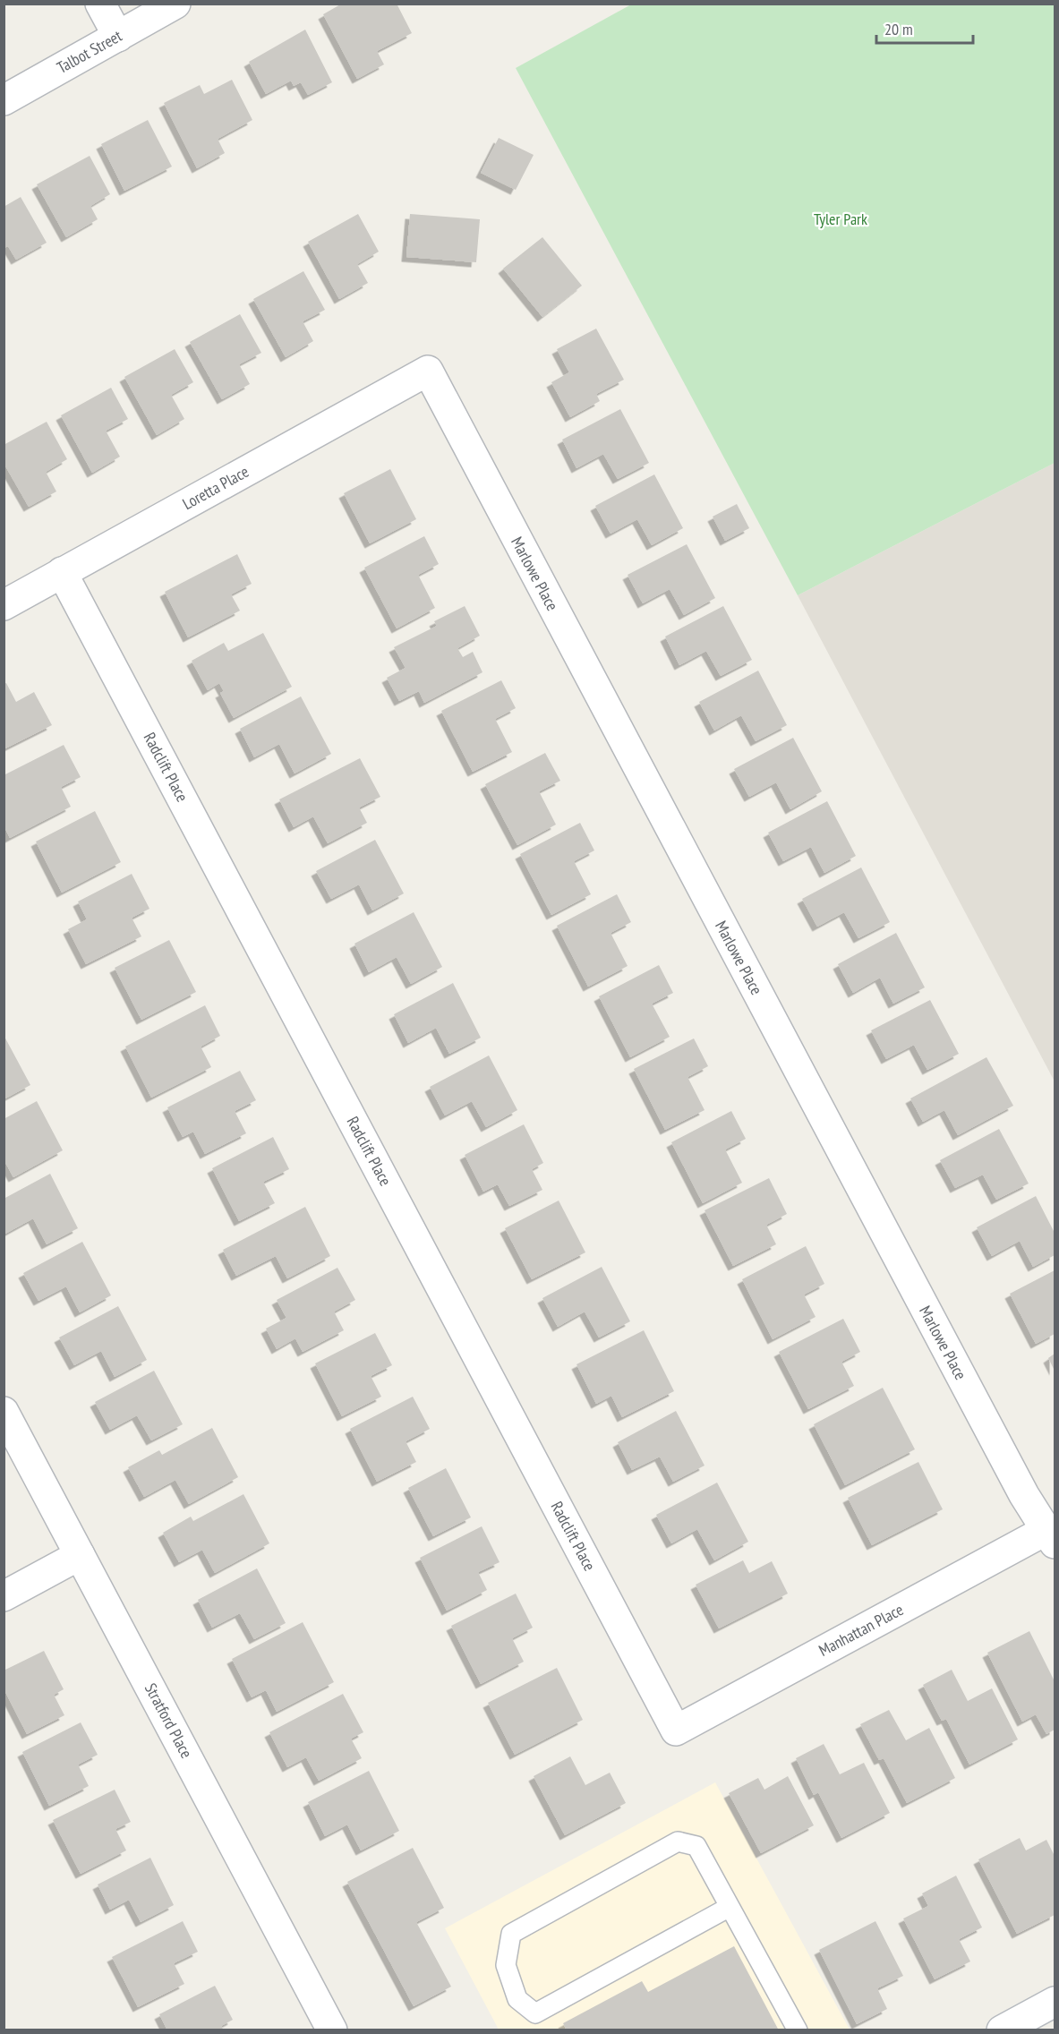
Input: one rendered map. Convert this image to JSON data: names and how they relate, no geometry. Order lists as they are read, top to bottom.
{
  "streets": {
    "street": [
      "Talbot Street",
      "Loretta Place",
      "Marlowe Place",
      "Radclift Place",
      "Manhattan Place",
      "Stratford Place"
    ]
  },
  "crossings": [
    ["Loretta Place", "Marlowe Place"],
    ["Loretta Place", "Radclift Place"],
    ["Marlowe Place", "Manhattan Place"],
    ["Radclift Place", "Manhattan Place"]
  ],
  "parks": ["Tyler Park"],
  "scale_bar": "20 m"
}
